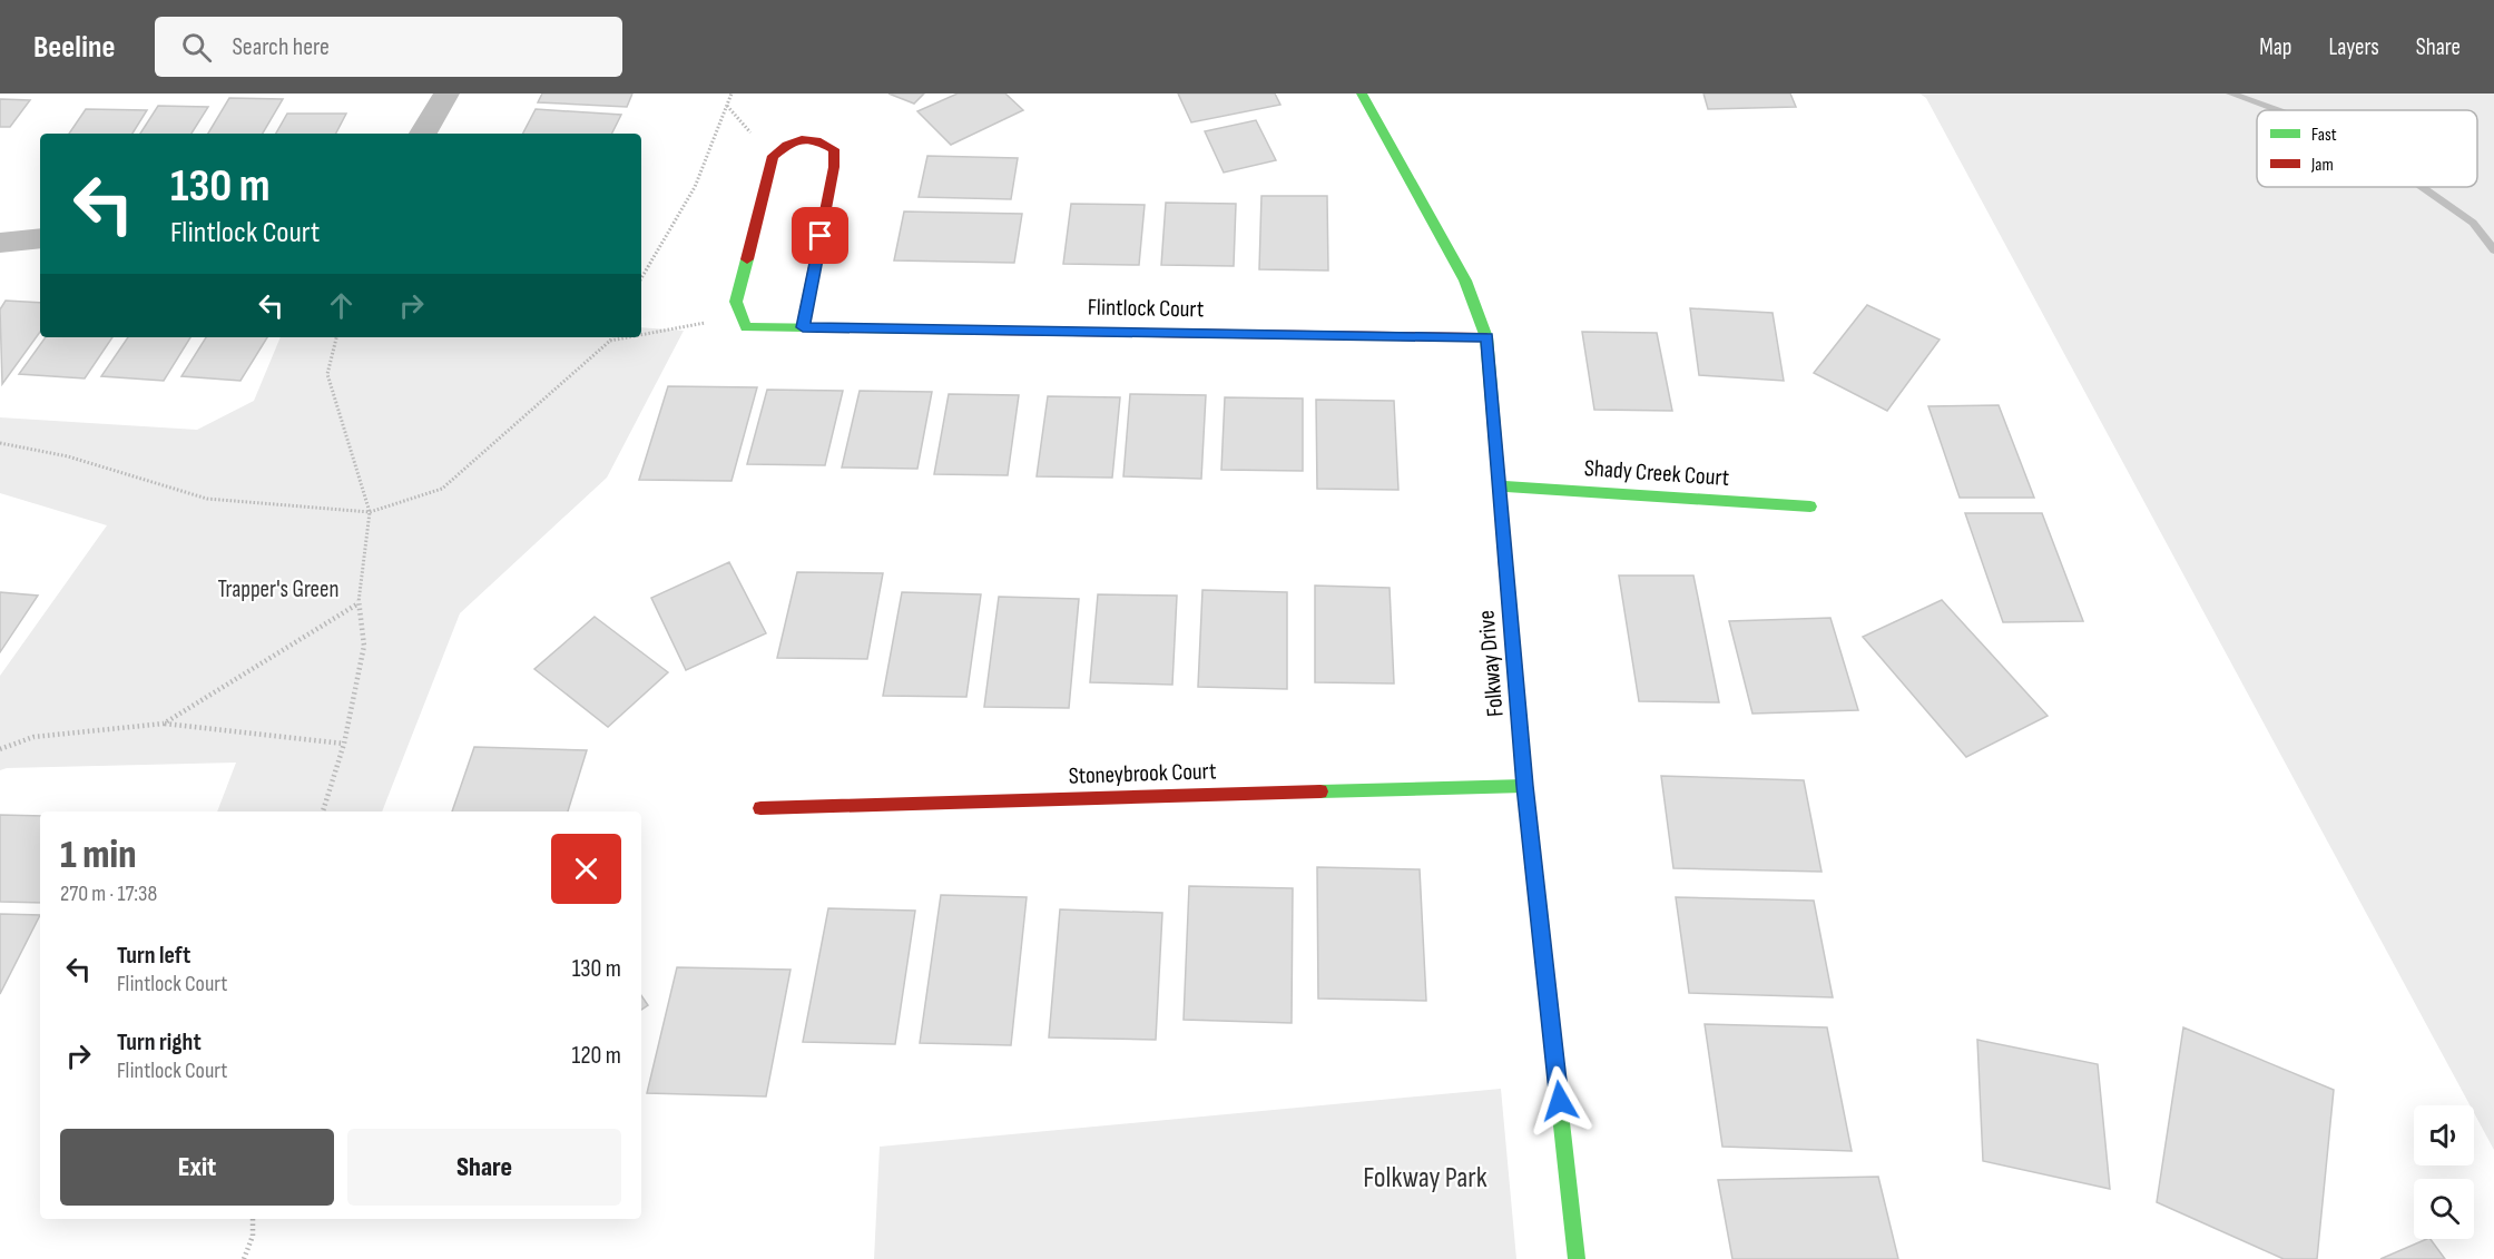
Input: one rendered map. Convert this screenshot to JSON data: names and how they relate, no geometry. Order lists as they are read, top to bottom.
{
  "streets": {
    "street": [
      "Flintlock Court",
      "Shady Creek Court",
      "Folkway Drive",
      "Stoneybrook Court"
    ]
  },
  "crossings": [
    ["Flintlock Court", "Folkway Drive"],
    ["Shady Creek Court", "Folkway Drive"],
    ["Folkway Drive", "Stoneybrook Court"]
  ],
  "parks": ["Trapper's Green", "Folkway Park"],
  "legend": ["Fast", "Jam"],
  "page": {
    "header": "Beeline",
    "search": "Search here",
    "nav": ["Map", "Layers", "Share"],
    "turn": ["130 m", "Flintlock Court"],
    "heading": ["1 min", "270 m · 17:38"],
    "list": [
      {
        "name": "Turn left",
        "note": "Flintlock Court",
        "value": "130 m"
      },
      {
        "name": "Turn right",
        "note": "Flintlock Court",
        "value": "120 m"
      }
    ],
    "buttons": ["Exit", "Share"]
  }
}
